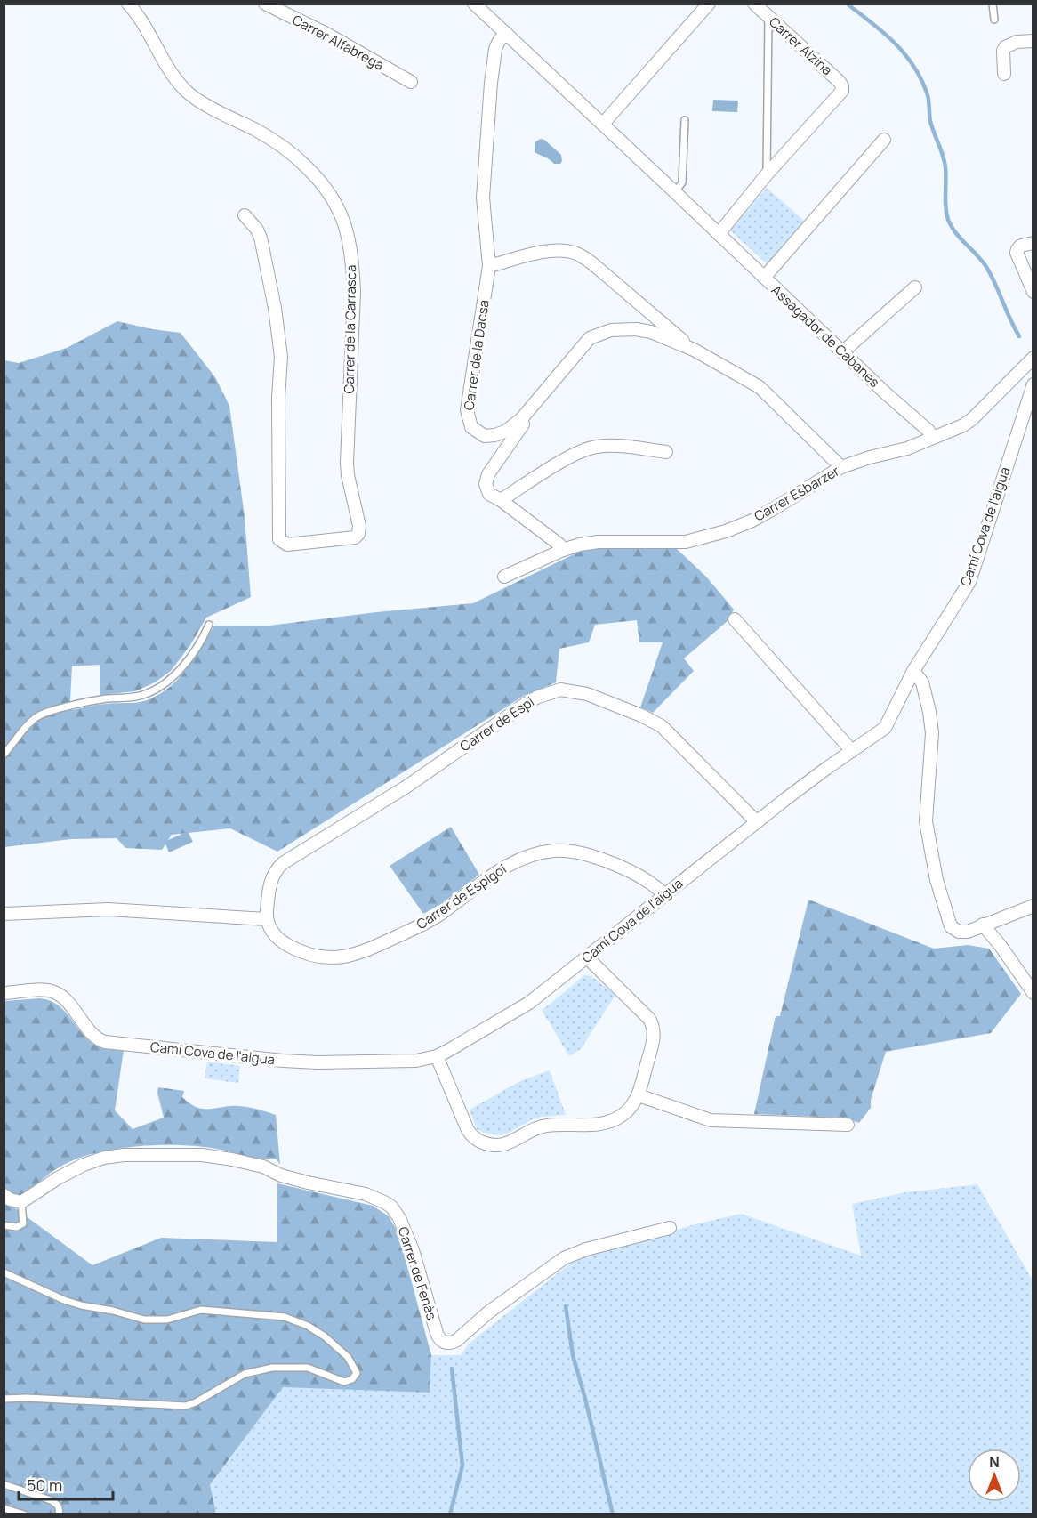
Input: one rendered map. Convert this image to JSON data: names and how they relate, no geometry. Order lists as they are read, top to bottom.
{
  "streets": {
    "street": [
      "Carrer Alfabrega",
      "Carrer Alzina",
      "Carrer de la Carrasca",
      "Assagador de Cabanes",
      "Carrer de la Dacsa",
      "Carrer Esbarzer",
      "Camí Cova de l'aigua",
      "Carrer de Espi",
      "Carrer de Espigol",
      "Carrer de Fenàs"
    ]
  },
  "crossings": [
    ["Assagador de Cabanes", "Carrer de la Dacsa"],
    ["Assagador de Cabanes", "Carrer Esbarzer"],
    ["Carrer de la Dacsa", "Carrer Esbarzer"],
    ["Camí Cova de l'aigua", "Carrer de Espi"],
    ["Camí Cova de l'aigua", "Carrer de Espigol"],
    ["Carrer de Espi", "Carrer de Espigol"]
  ],
  "scale_bar": "50 m",
  "north": "top"
}
